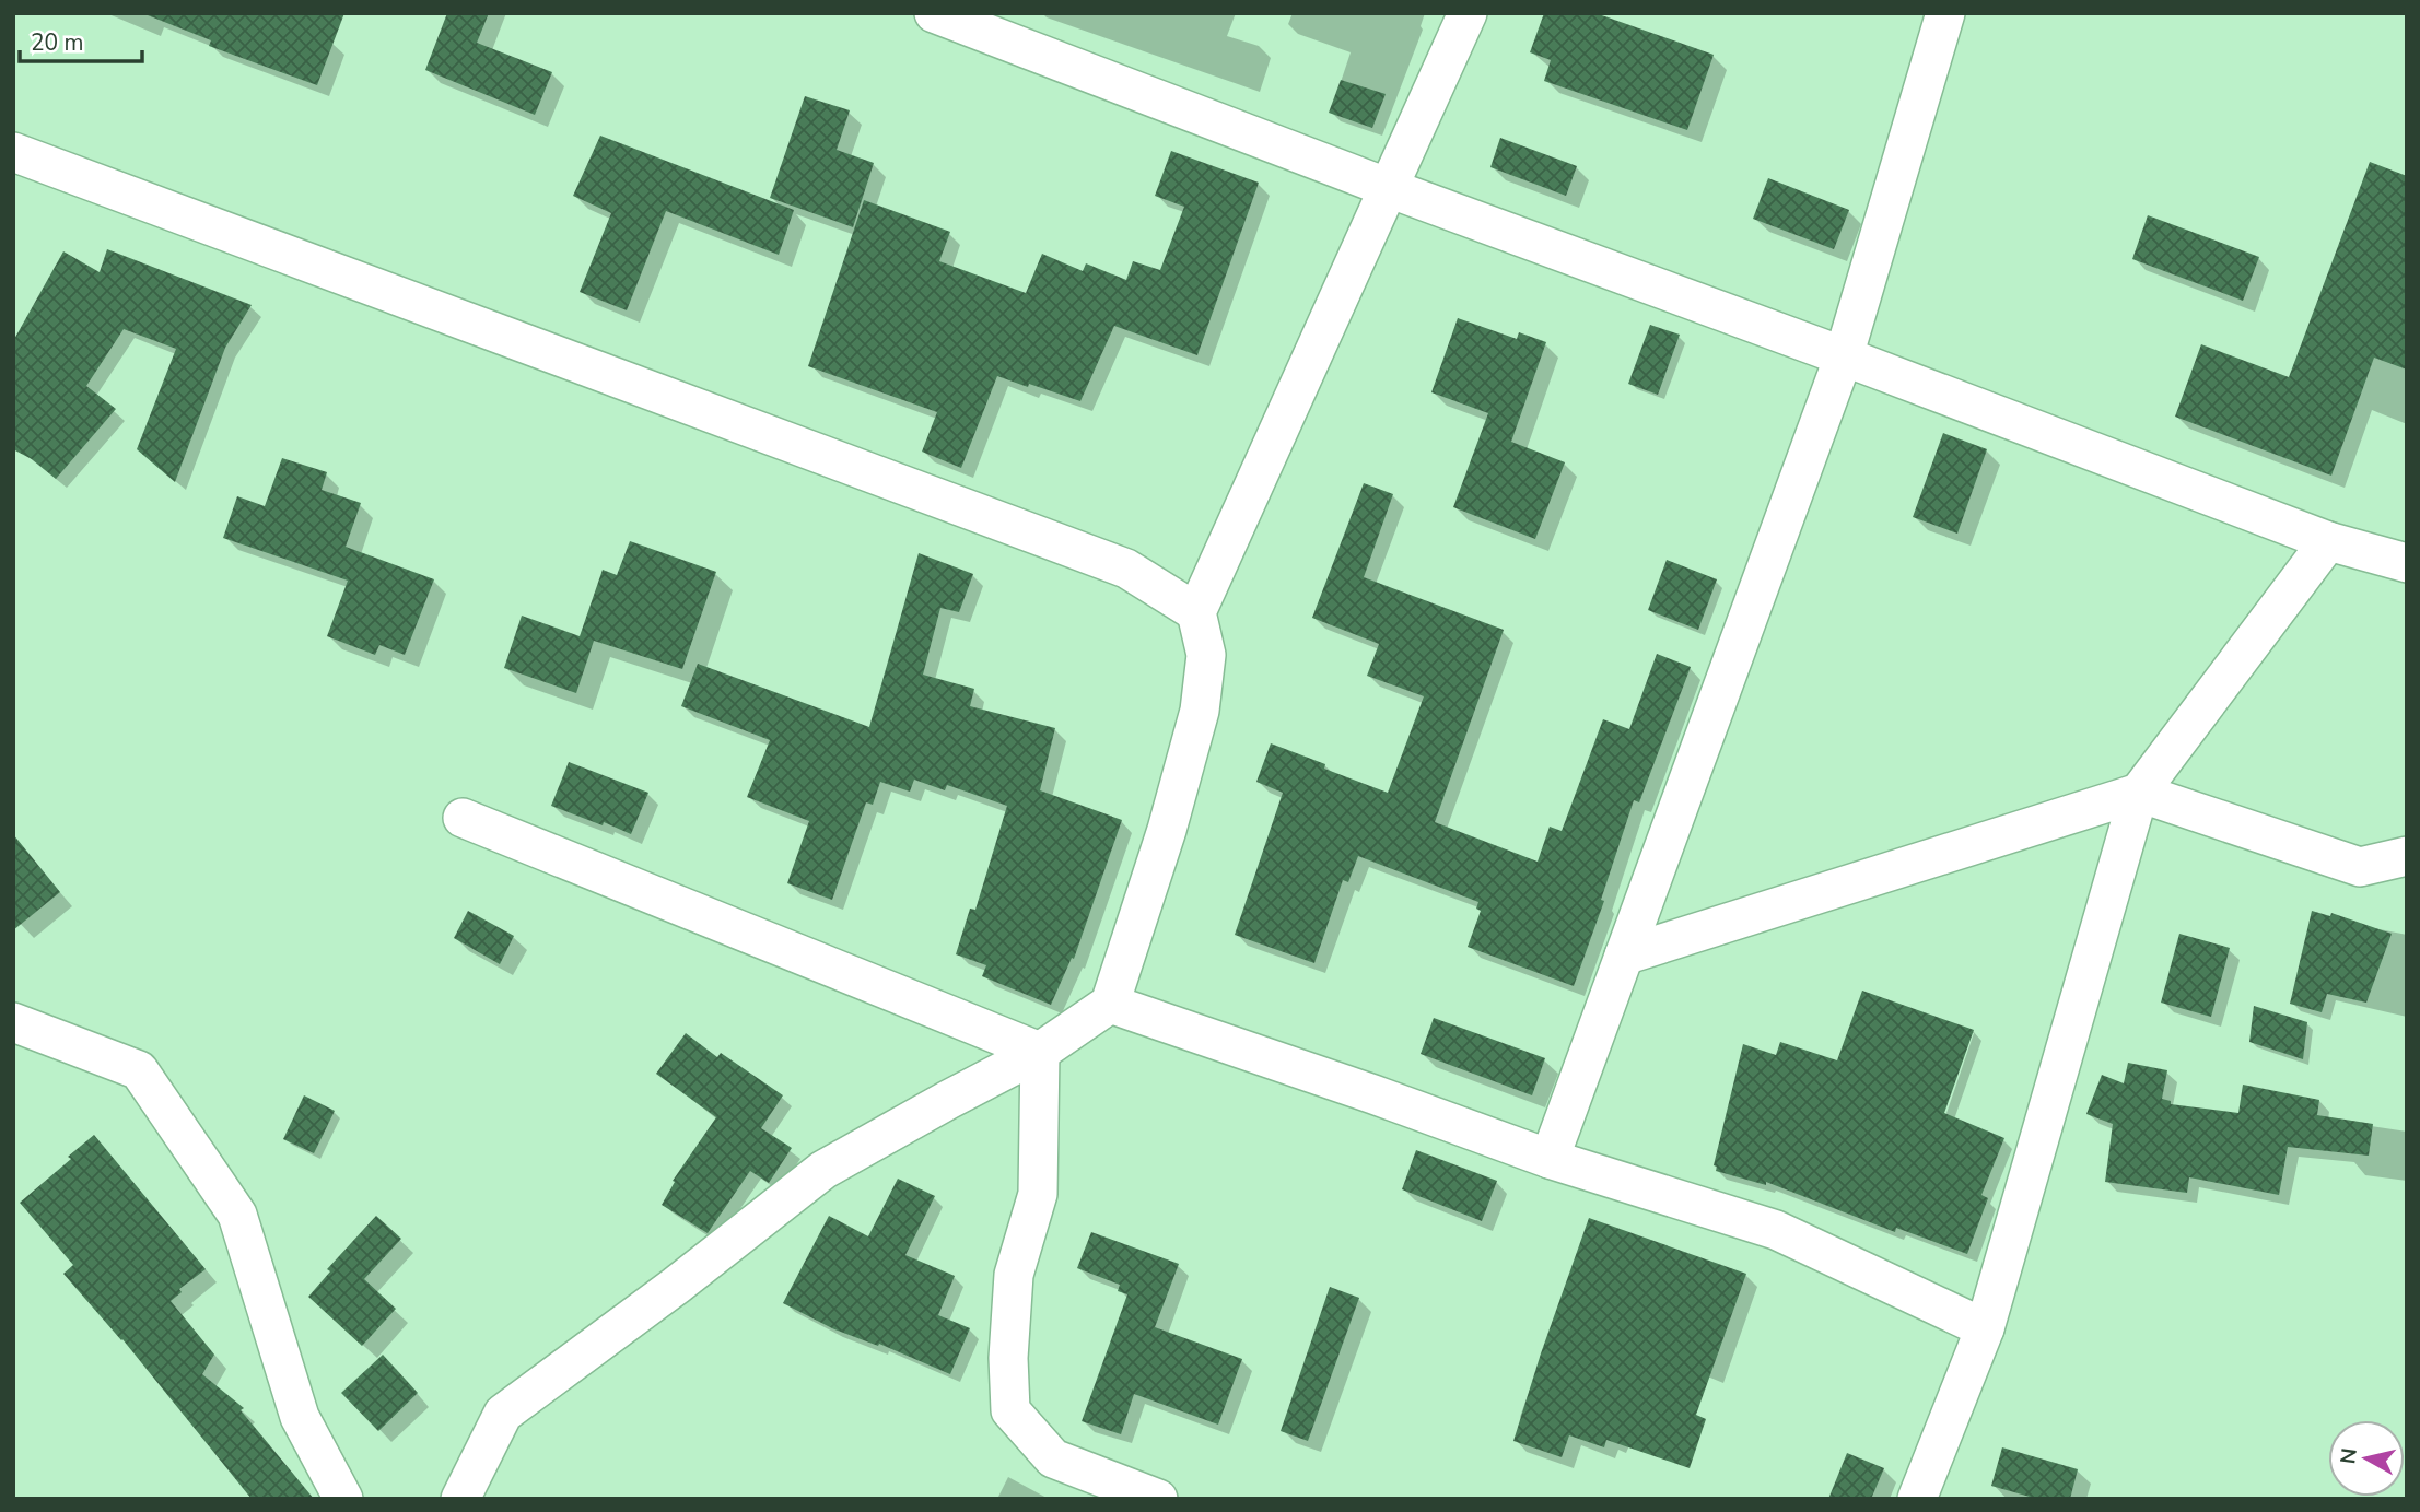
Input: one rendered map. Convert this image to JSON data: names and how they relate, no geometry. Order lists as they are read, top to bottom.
{
  "scale_bar": "20 m",
  "north": "left"
}
